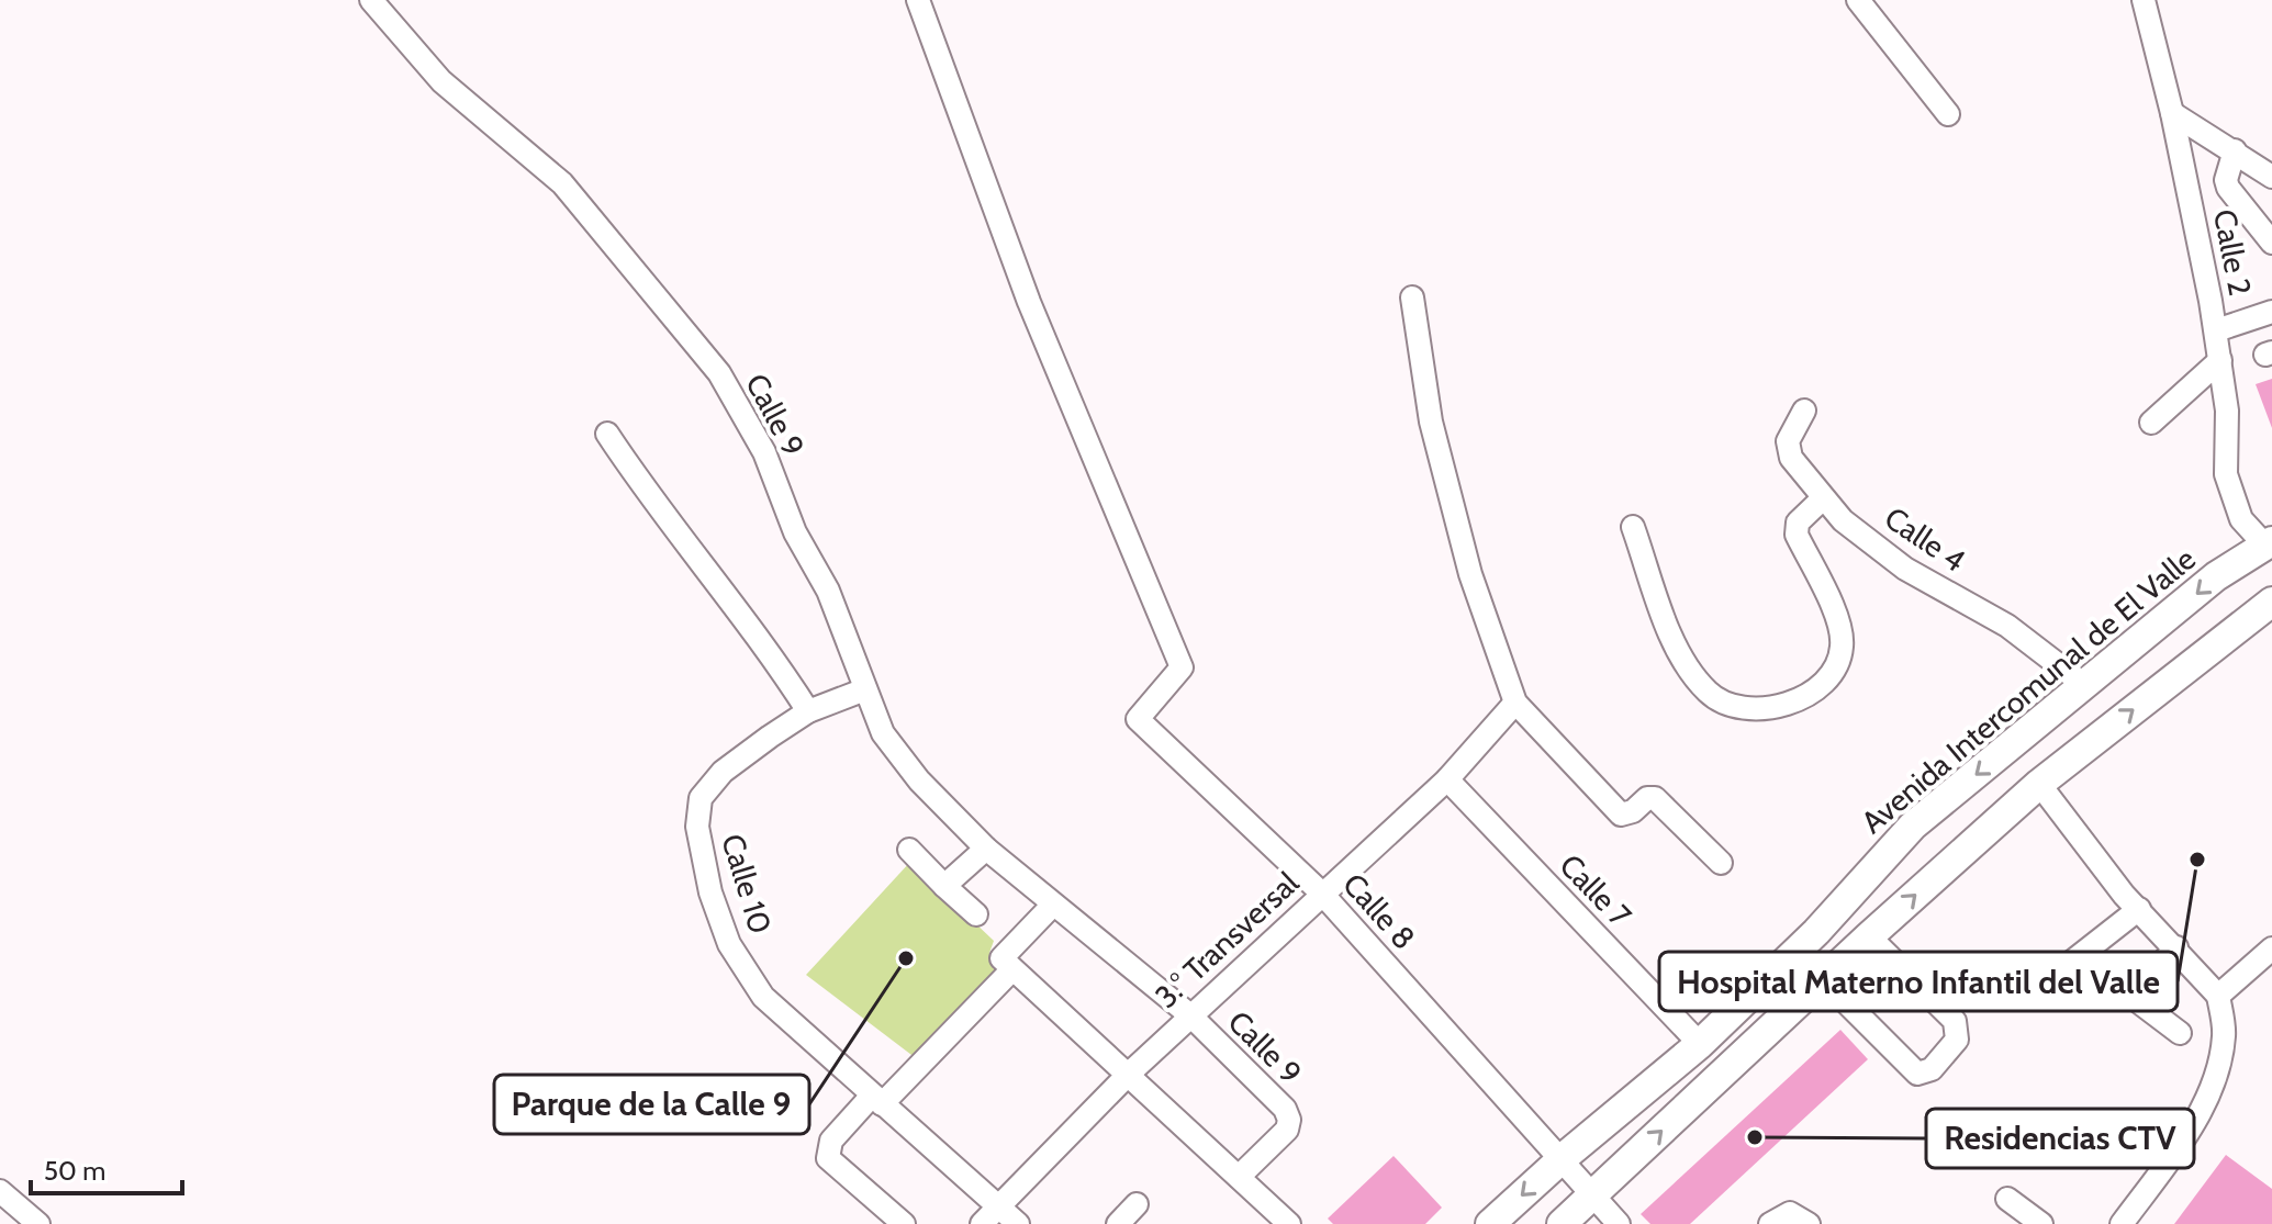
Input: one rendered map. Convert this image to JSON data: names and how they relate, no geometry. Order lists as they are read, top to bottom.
{
  "streets": {
    "main road": ["Avenida Intercomunal de El Valle"],
    "street": [
      "Calle 2",
      "Calle 9",
      "Calle 4",
      "Calle 10",
      "Calle 7",
      "Calle 8",
      "3.° Transversal"
    ]
  },
  "crossings": [
    ["Calle 2", "Avenida Intercomunal de El Valle"],
    ["Calle 9", "Calle 10"],
    ["Calle 9", "3.° Transversal"],
    ["Calle 4", "Avenida Intercomunal de El Valle"],
    ["Avenida Intercomunal de El Valle", "Calle 7"],
    ["Avenida Intercomunal de El Valle", "Calle 8"],
    ["Calle 10", "3.° Transversal"],
    ["Calle 7", "3.° Transversal"],
    ["Calle 8", "3.° Transversal"]
  ],
  "places": ["Hospital Materno Infantil del Valle", "Parque de la Calle 9", "Residencias CTV"],
  "scale_bar": "50 m"
}
